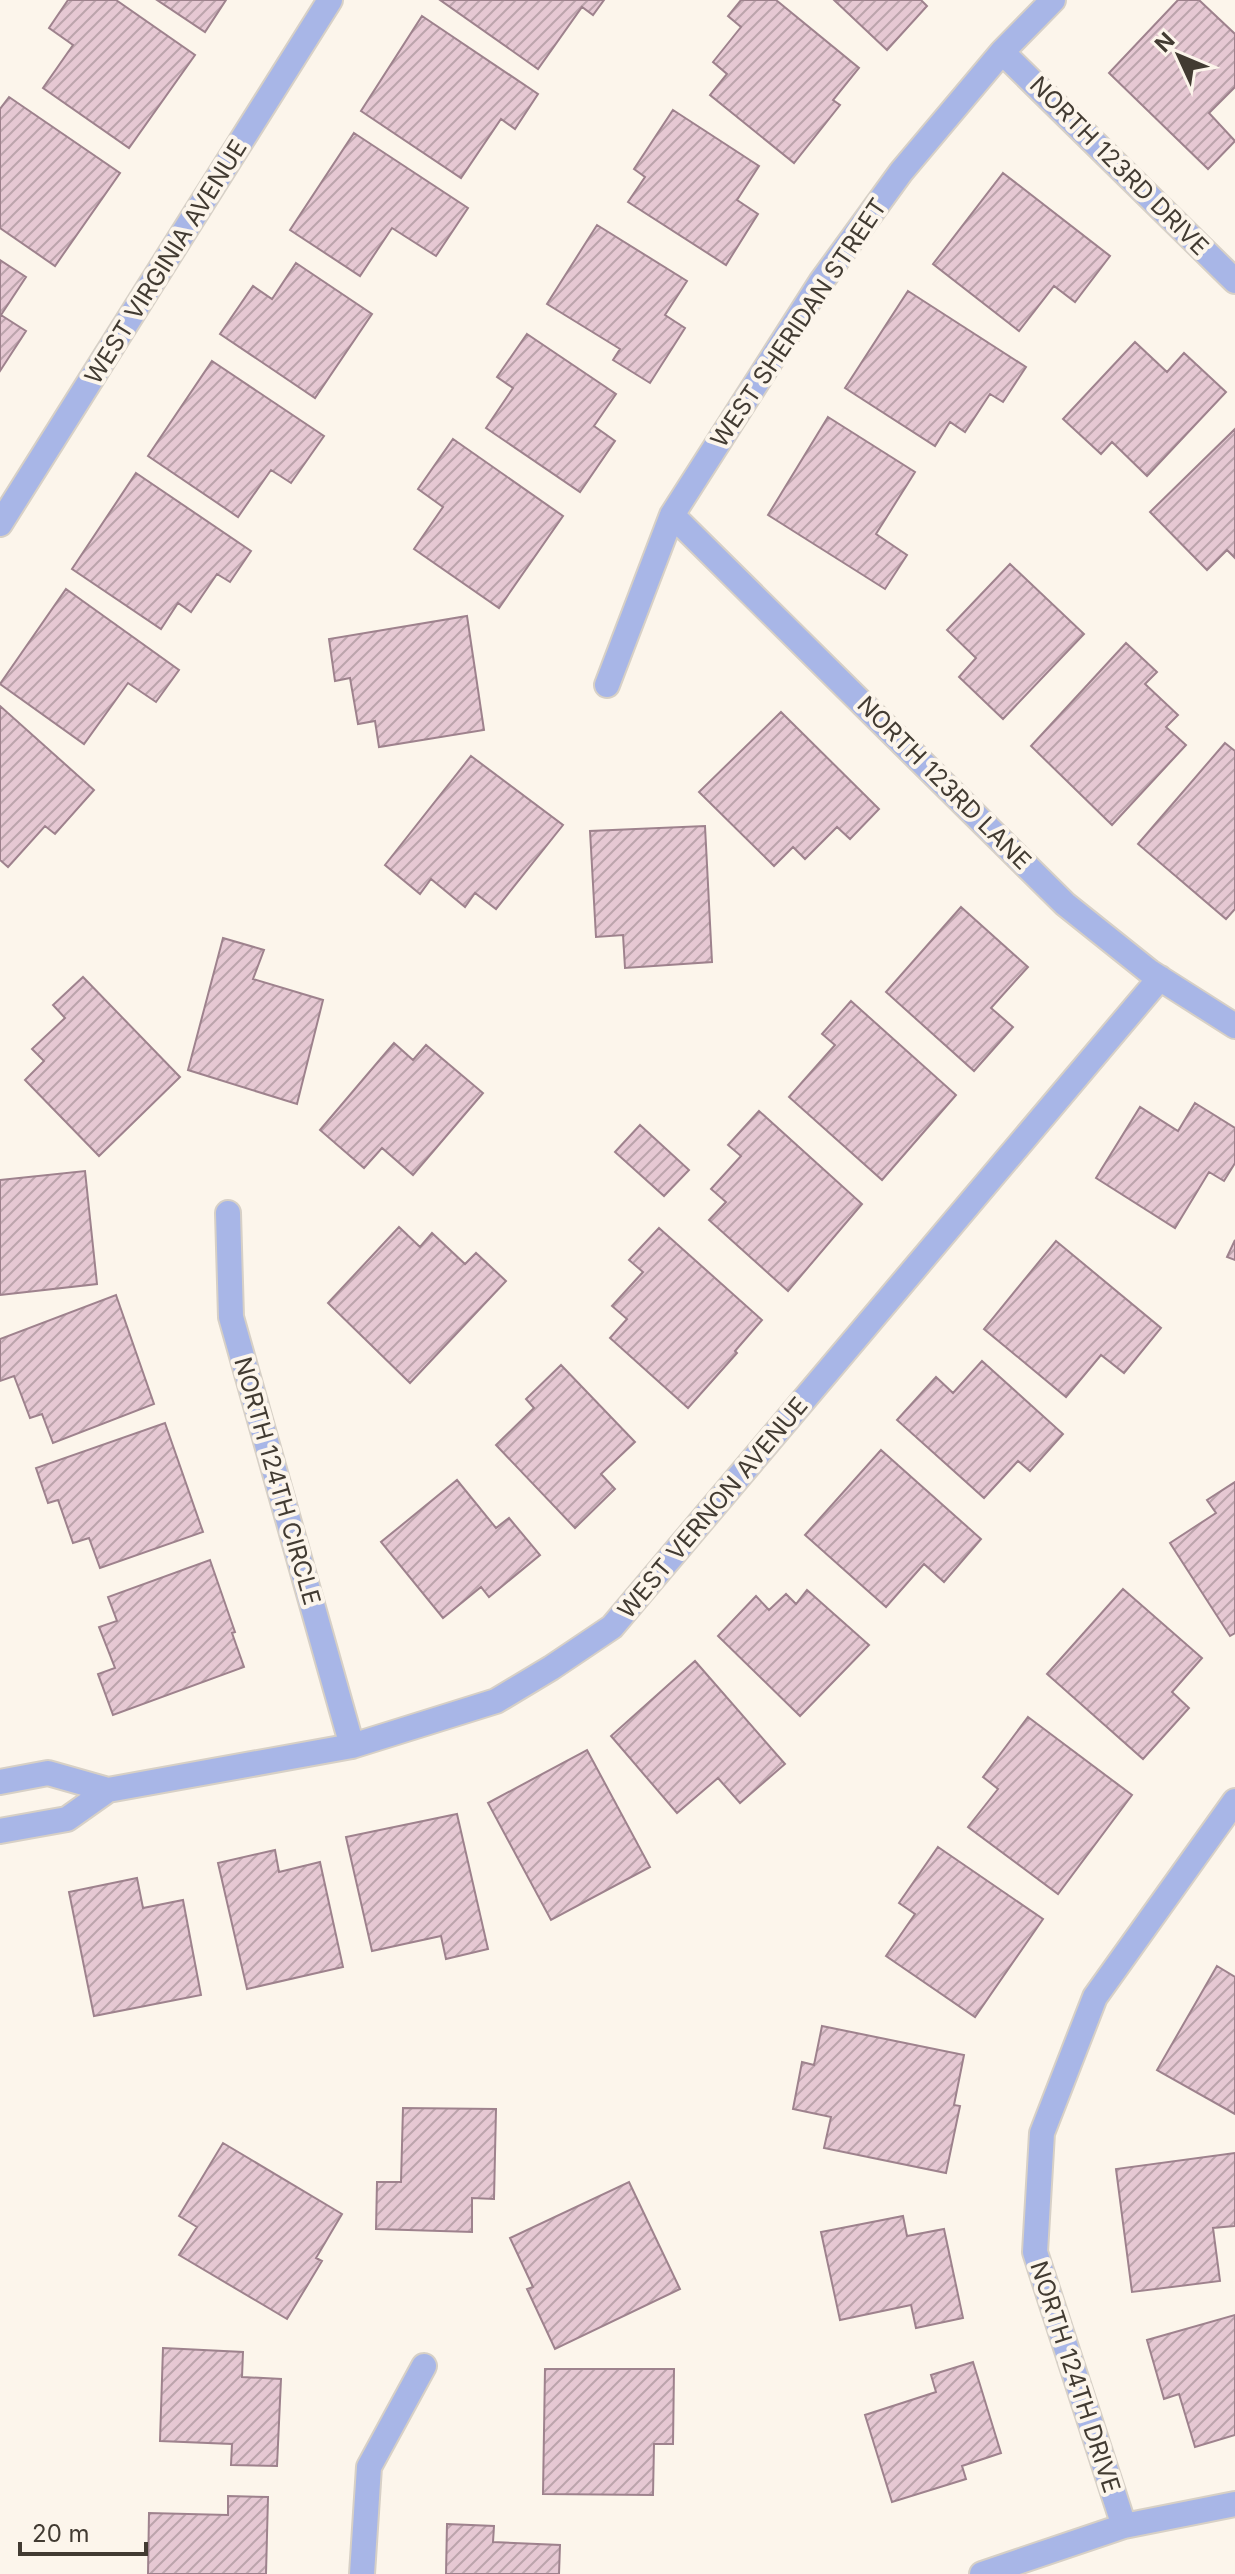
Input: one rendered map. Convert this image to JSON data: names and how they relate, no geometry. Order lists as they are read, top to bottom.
{
  "streets": {
    "street": [
      "NORTH 123RD DRIVE",
      "WEST VIRGINIA AVENUE",
      "WEST SHERIDAN STREET",
      "NORTH 123RD LANE",
      "NORTH 124TH CIRCLE",
      "WEST VERNON AVENUE",
      "NORTH 124TH DRIVE"
    ]
  },
  "crossings": [
    ["NORTH 123RD DRIVE", "WEST SHERIDAN STREET"],
    ["WEST SHERIDAN STREET", "NORTH 123RD LANE"],
    ["NORTH 123RD LANE", "WEST VERNON AVENUE"],
    ["NORTH 124TH CIRCLE", "WEST VERNON AVENUE"]
  ],
  "scale_bar": "20 m",
  "north": "top left"
}
